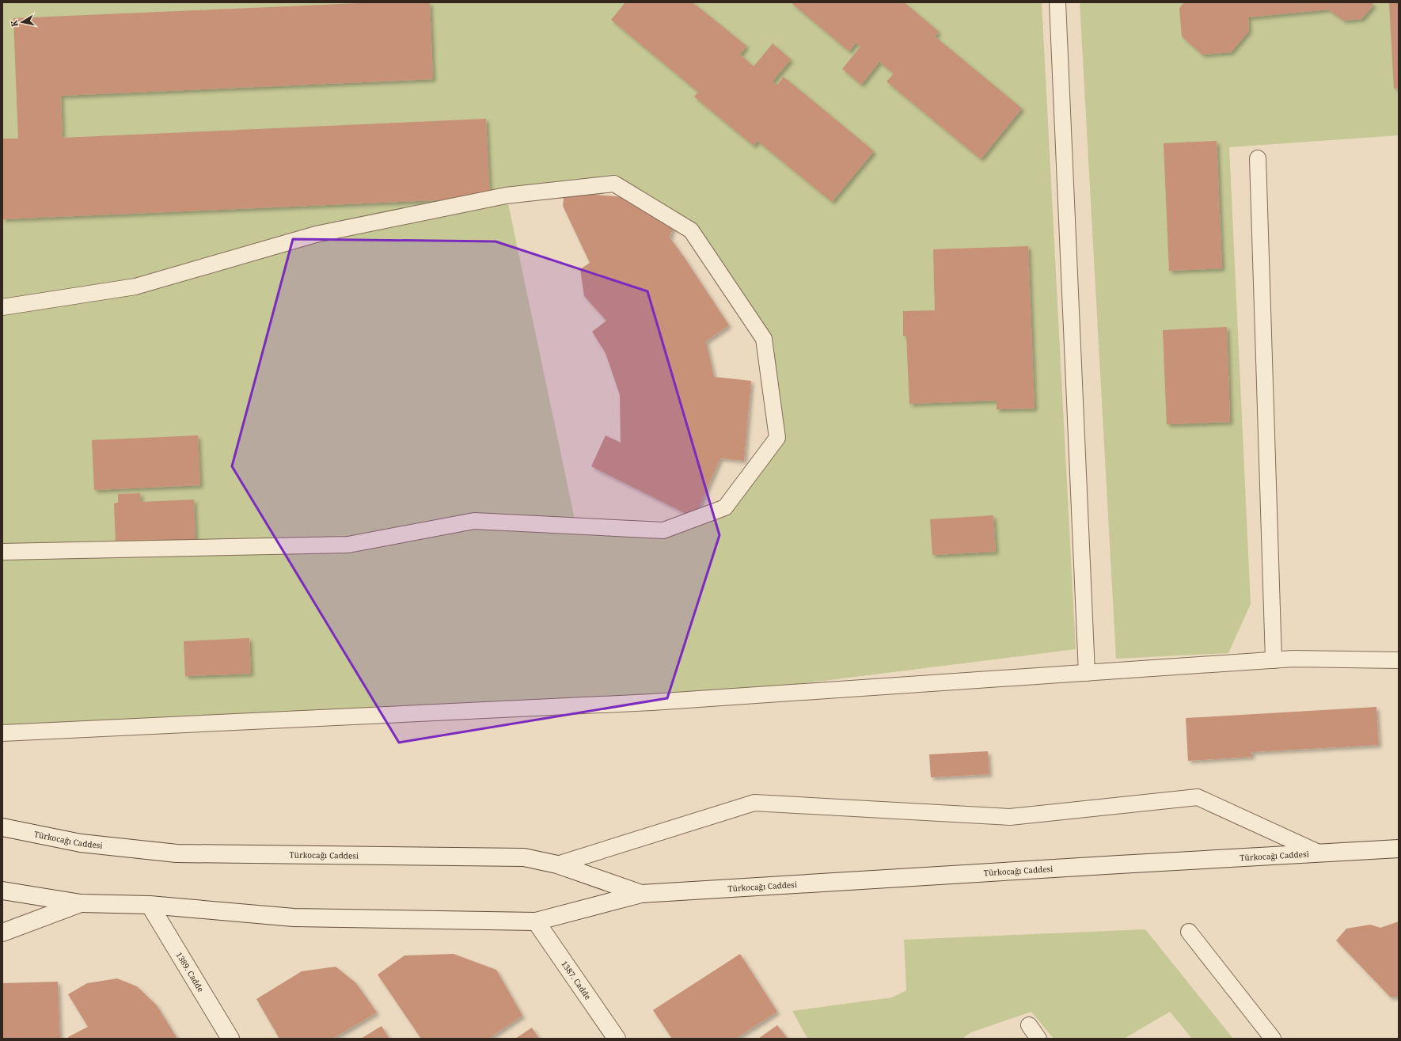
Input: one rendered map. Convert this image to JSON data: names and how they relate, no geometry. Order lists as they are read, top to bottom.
{
  "streets": {
    "main road": ["Türkocağı Caddesi", "1389. Cadde", "1387. Cadde"]
  },
  "crossings": [
    ["Türkocağı Caddesi", "1389. Cadde"],
    ["Türkocağı Caddesi", "1387. Cadde"]
  ],
  "north": "left"
}
